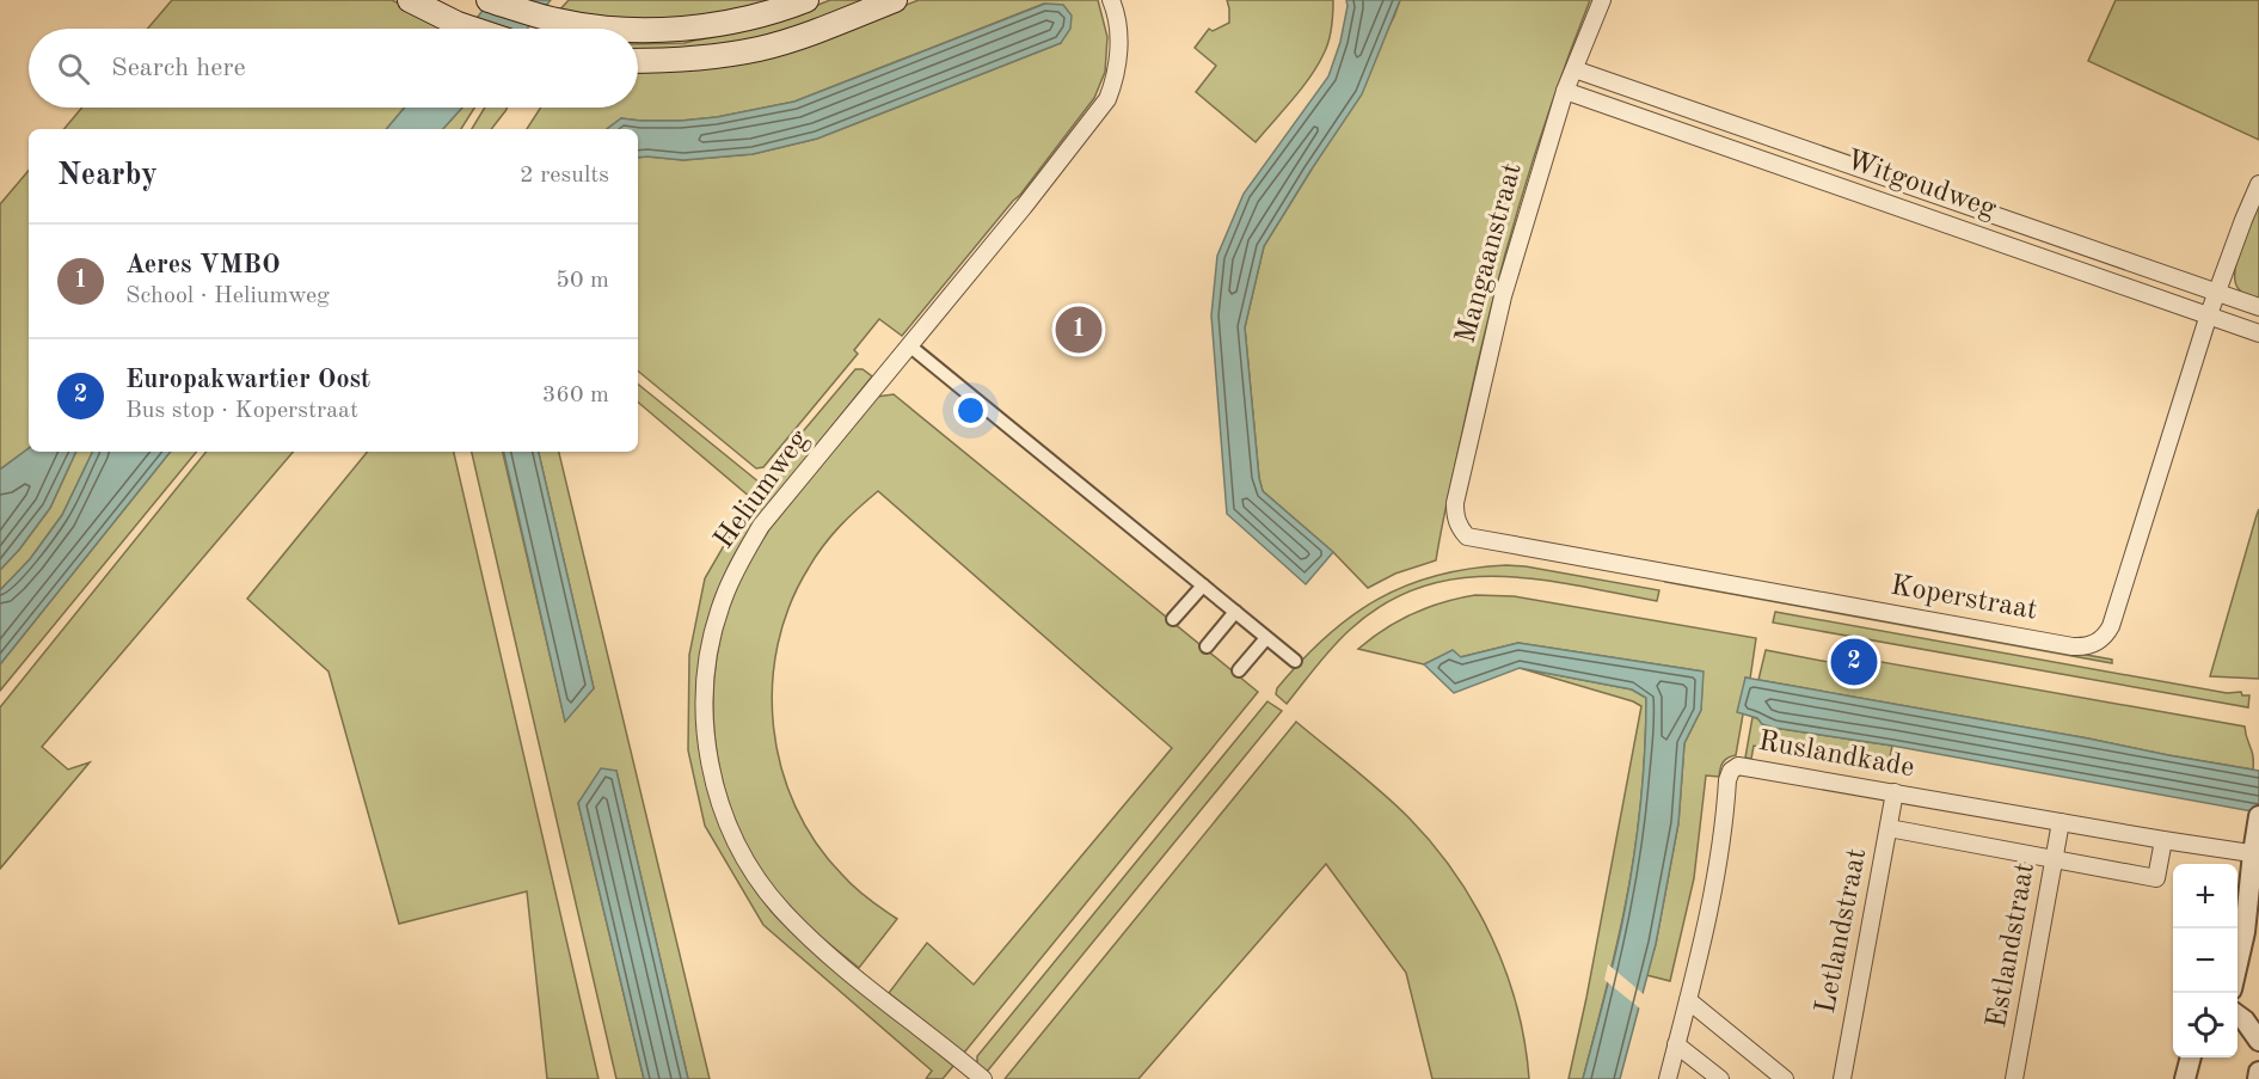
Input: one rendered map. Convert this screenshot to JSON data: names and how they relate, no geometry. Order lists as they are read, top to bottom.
{
  "streets": {
    "street": [
      "Witgoudweg",
      "Mangaanstraat",
      "Heliumweg",
      "Koperstraat",
      "Ruslandkade",
      "Letlandstraat",
      "Estlandstraat"
    ]
  },
  "crossings": [
    ["Witgoudweg", "Mangaanstraat"],
    ["Witgoudweg", "Koperstraat"],
    ["Mangaanstraat", "Koperstraat"],
    ["Ruslandkade", "Letlandstraat"],
    ["Ruslandkade", "Estlandstraat"]
  ],
  "page": {
    "search": "Search here",
    "heading": ["Nearby", "2 results"],
    "list": [
      {
        "mark": "1",
        "name": "Aeres VMBO",
        "note": "School · Heliumweg",
        "value": "50 m"
      },
      {
        "mark": "2",
        "name": "Europakwartier Oost",
        "note": "Bus stop · Koperstraat",
        "value": "360 m"
      }
    ],
    "pins": ["1", "2"],
    "map_buttons": ["+", "−"]
  }
}
